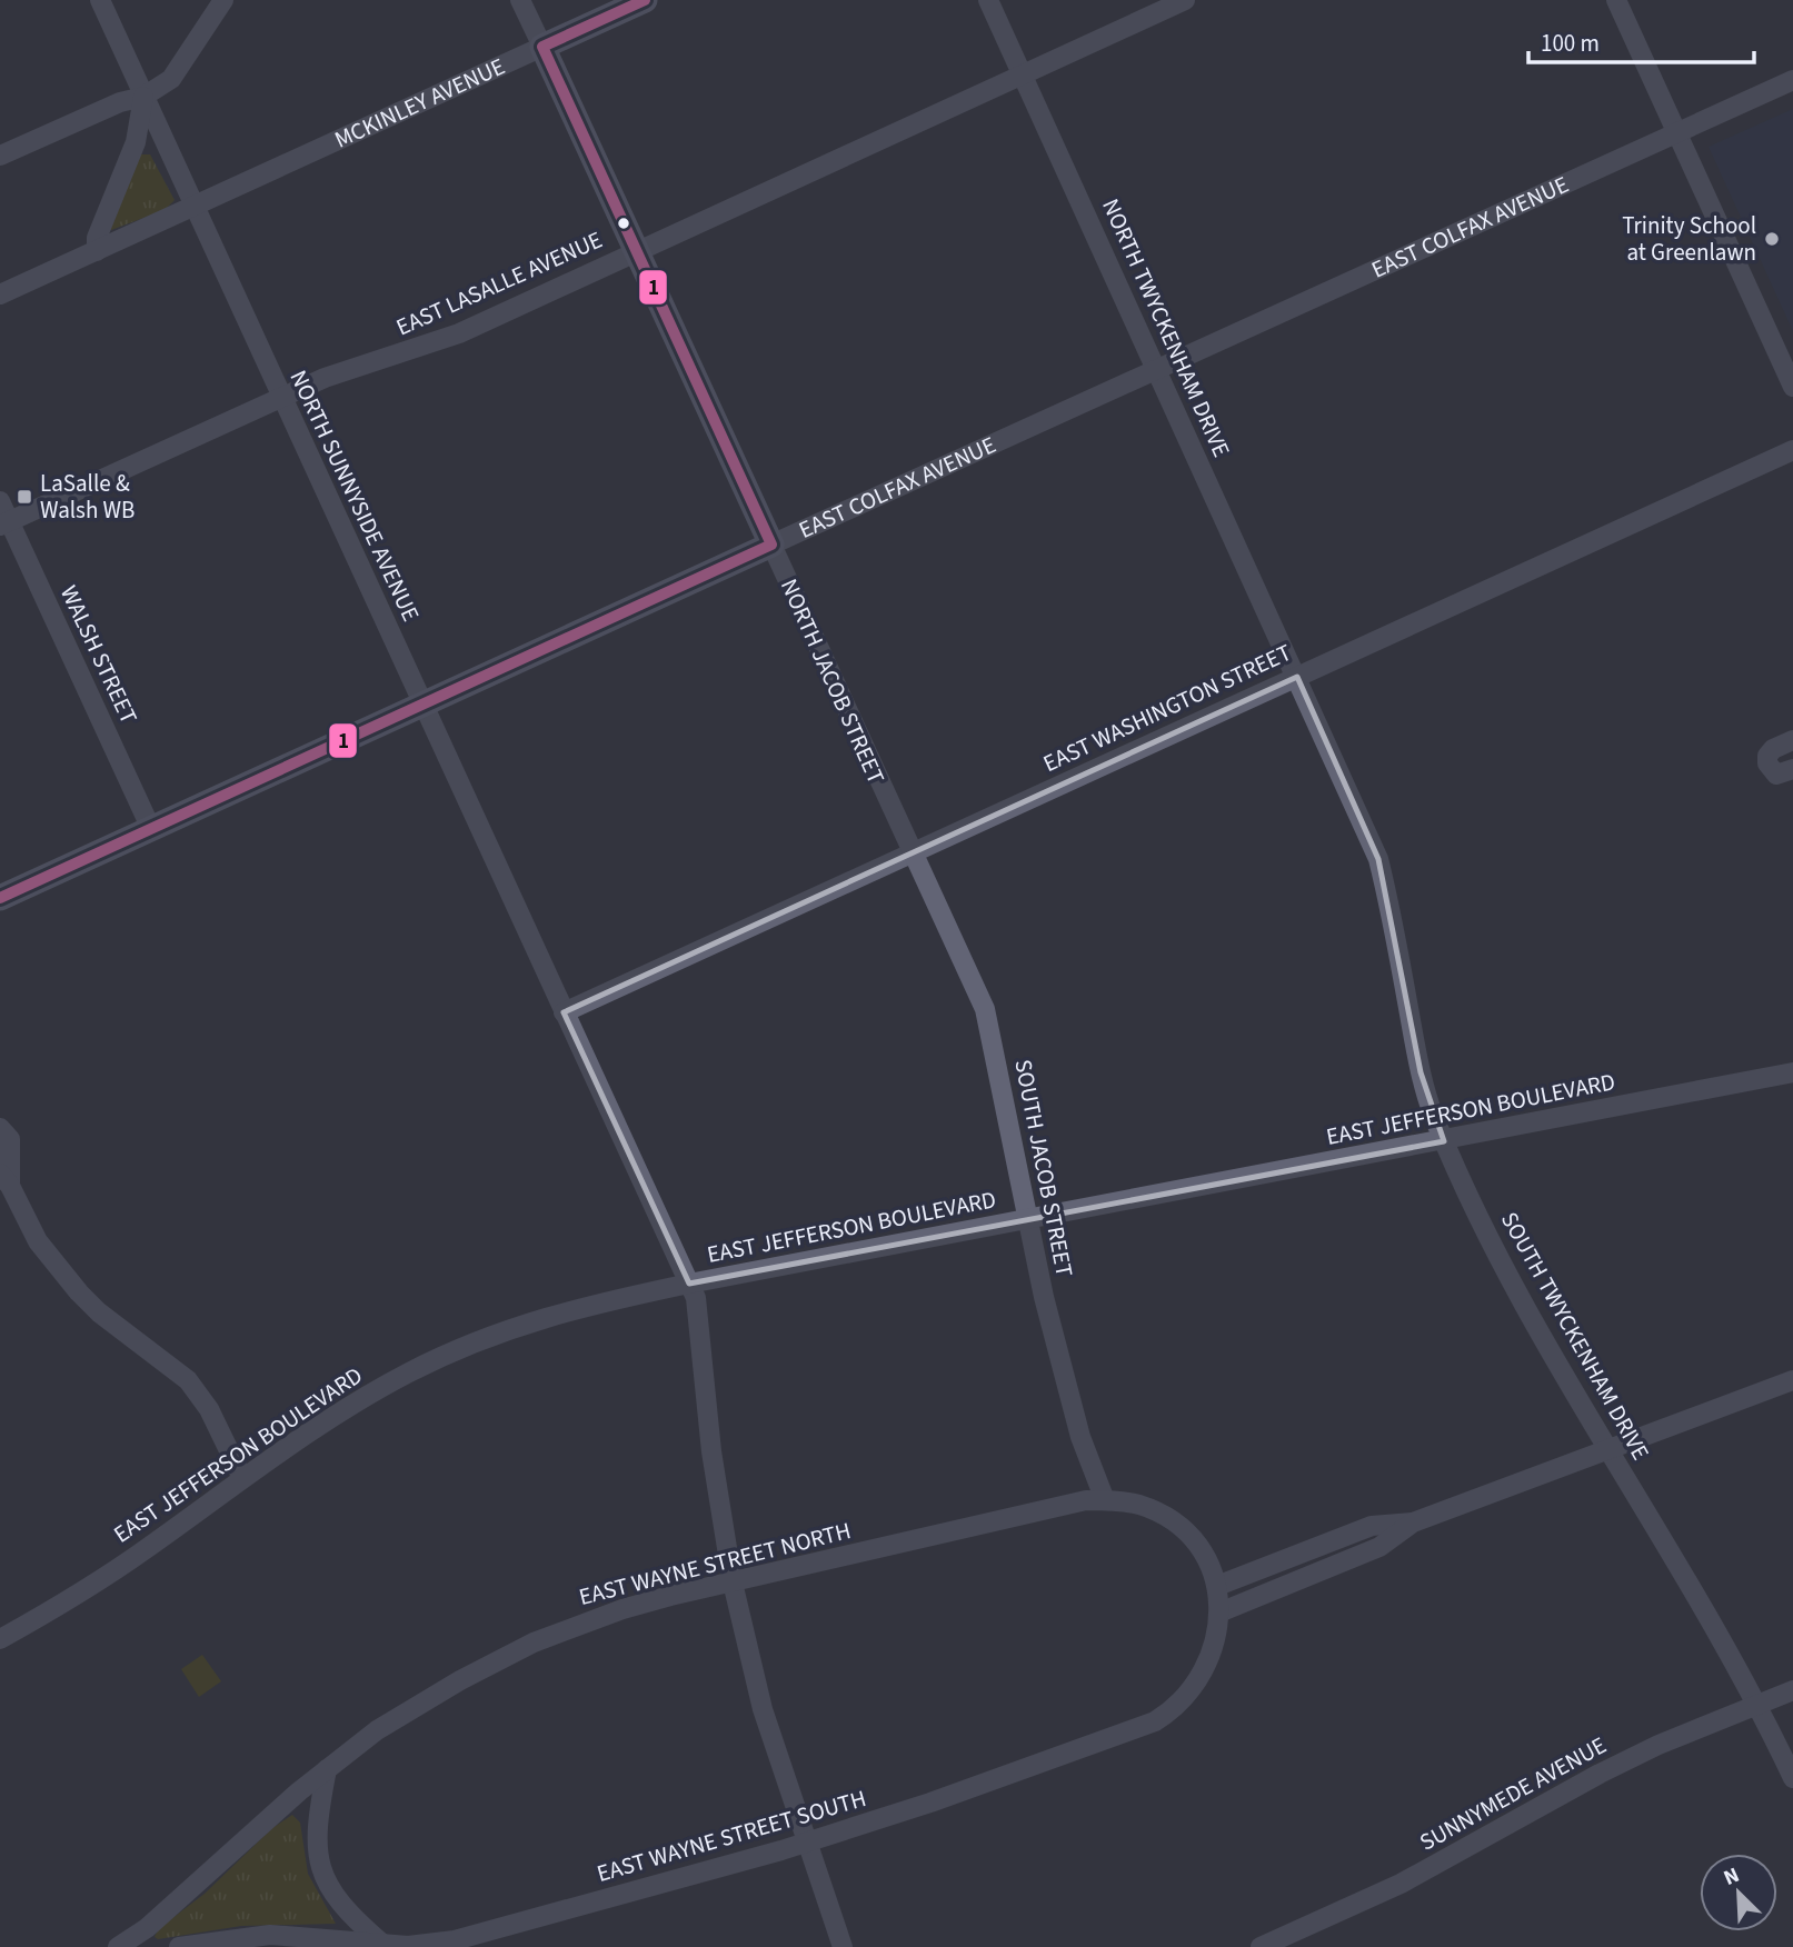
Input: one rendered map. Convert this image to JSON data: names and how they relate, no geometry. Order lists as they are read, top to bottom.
{
  "streets": {
    "main road": ["MCKINLEY AVENUE", "EAST COLFAX AVENUE", "NORTH JACOB STREET"],
    "street": [
      "EAST LASALLE AVENUE",
      "NORTH TWYCKENHAM DRIVE",
      "NORTH SUNNYSIDE AVENUE",
      "WALSH STREET",
      "EAST WASHINGTON STREET",
      "EAST JEFFERSON BOULEVARD",
      "SOUTH JACOB STREET",
      "SOUTH TWYCKENHAM DRIVE",
      "EAST WAYNE STREET NORTH",
      "SUNNYMEDE AVENUE",
      "EAST WAYNE STREET SOUTH"
    ]
  },
  "crossings": [
    ["MCKINLEY AVENUE", "NORTH SUNNYSIDE AVENUE"],
    ["MCKINLEY AVENUE", "NORTH JACOB STREET"],
    ["EAST COLFAX AVENUE", "NORTH TWYCKENHAM DRIVE"],
    ["EAST COLFAX AVENUE", "NORTH SUNNYSIDE AVENUE"],
    ["EAST COLFAX AVENUE", "WALSH STREET"],
    ["EAST COLFAX AVENUE", "NORTH JACOB STREET"],
    ["EAST LASALLE AVENUE", "NORTH TWYCKENHAM DRIVE"],
    ["EAST LASALLE AVENUE", "NORTH SUNNYSIDE AVENUE"],
    ["EAST LASALLE AVENUE", "WALSH STREET"],
    ["EAST LASALLE AVENUE", "NORTH JACOB STREET"],
    ["NORTH TWYCKENHAM DRIVE", "EAST WASHINGTON STREET"],
    ["NORTH TWYCKENHAM DRIVE", "SOUTH TWYCKENHAM DRIVE"],
    ["NORTH SUNNYSIDE AVENUE", "EAST WASHINGTON STREET"],
    ["NORTH SUNNYSIDE AVENUE", "EAST JEFFERSON BOULEVARD"],
    ["NORTH SUNNYSIDE AVENUE", "EAST WAYNE STREET NORTH"],
    ["NORTH SUNNYSIDE AVENUE", "EAST WAYNE STREET SOUTH"],
    ["NORTH JACOB STREET", "EAST WASHINGTON STREET"],
    ["NORTH JACOB STREET", "SOUTH JACOB STREET"],
    ["EAST WASHINGTON STREET", "SOUTH JACOB STREET"],
    ["EAST WASHINGTON STREET", "SOUTH TWYCKENHAM DRIVE"],
    ["EAST JEFFERSON BOULEVARD", "SOUTH JACOB STREET"],
    ["EAST JEFFERSON BOULEVARD", "SOUTH TWYCKENHAM DRIVE"],
    ["SOUTH JACOB STREET", "EAST WAYNE STREET NORTH"],
    ["SOUTH TWYCKENHAM DRIVE", "SUNNYMEDE AVENUE"],
    ["EAST WAYNE STREET NORTH", "EAST WAYNE STREET SOUTH"]
  ],
  "places": {
    "other": ["Trinity School at Greenlawn"],
    "transit": ["LaSalle & Walsh WB"]
  },
  "lines": ["transit line 1"],
  "scale_bar": "100 m",
  "north": "top left"
}
